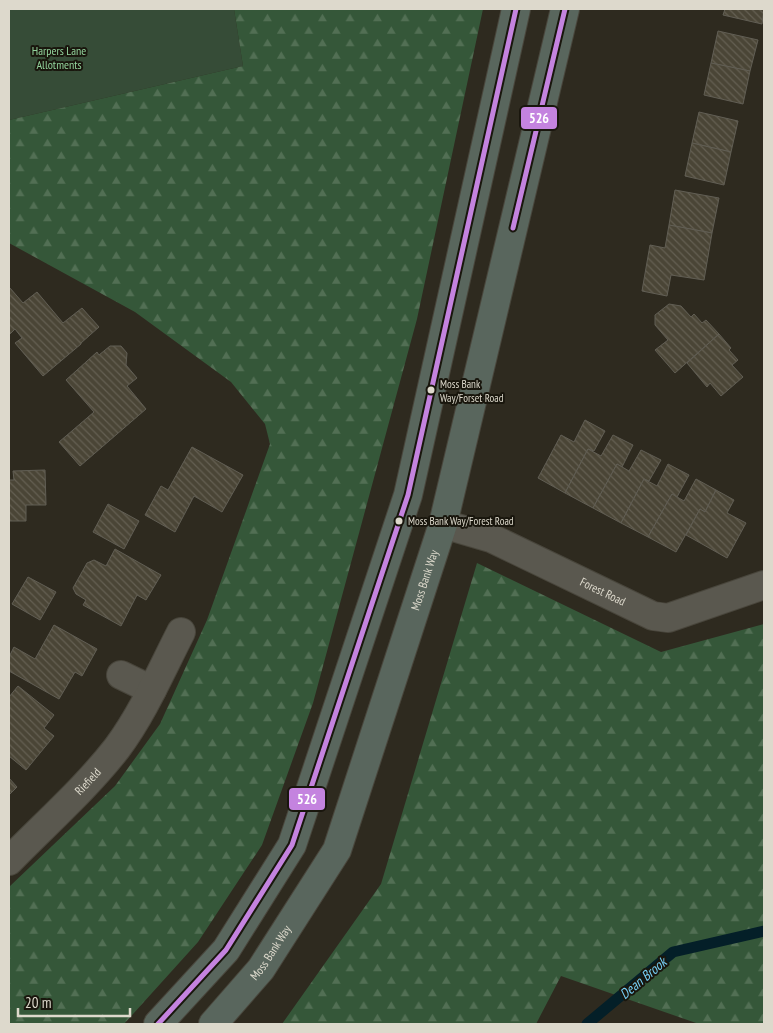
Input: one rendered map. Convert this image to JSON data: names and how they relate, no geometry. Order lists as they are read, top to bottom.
{
  "streets": {
    "highway": ["Moss Bank Way"],
    "street": ["Forest Road", "Riefield"]
  },
  "crossings": [
    ["Moss Bank Way", "Forest Road"]
  ],
  "water": ["Dean Brook"],
  "parks": ["Harpers Lane Allotments"],
  "places": ["Moss Bank Way/Forset Road", "Moss Bank Way/Forest Road"],
  "lines": ["transit line 526"],
  "scale_bar": "20 m"
}
